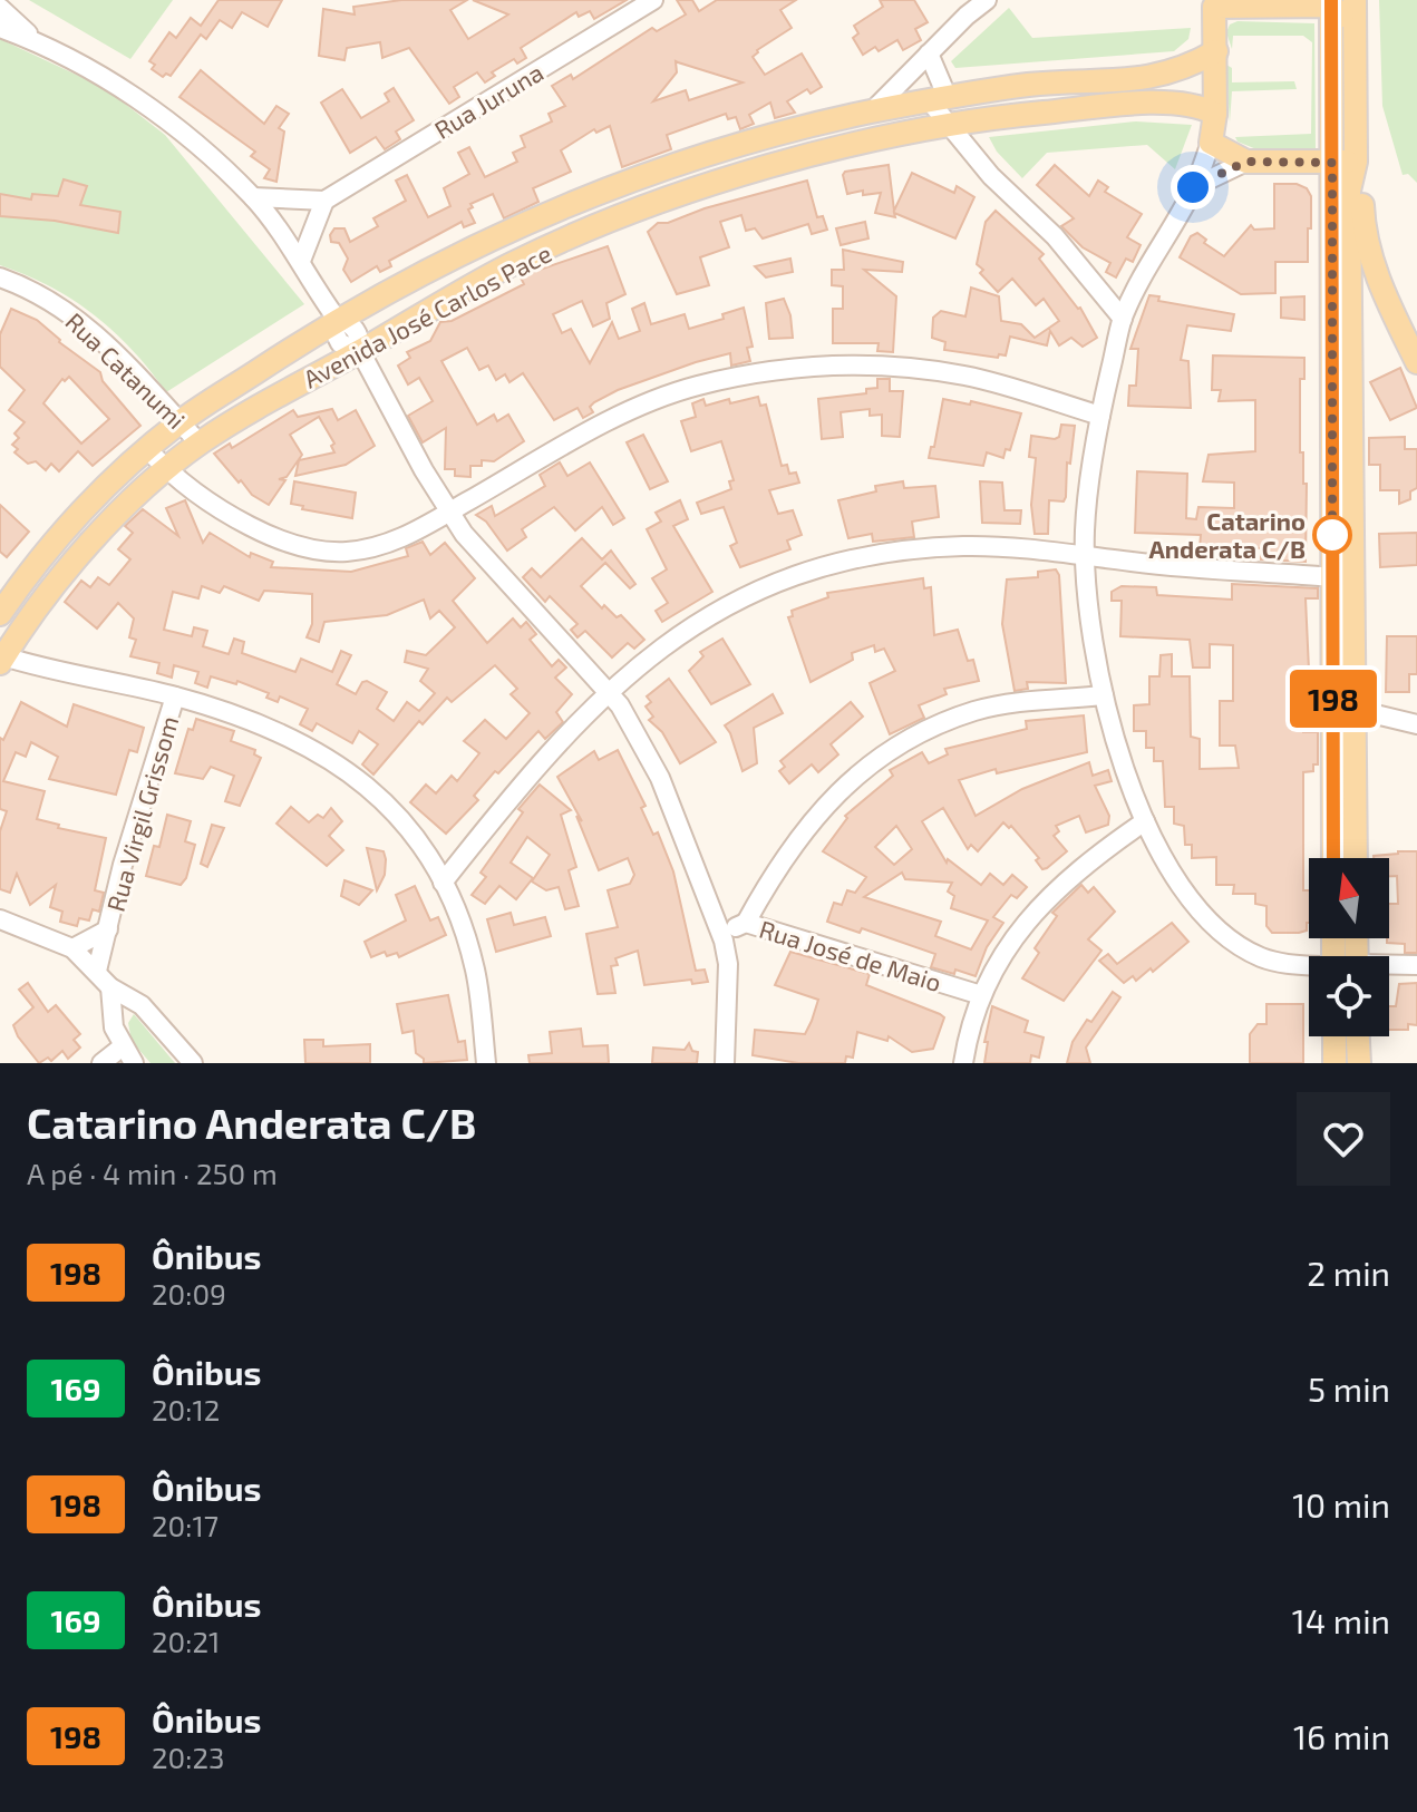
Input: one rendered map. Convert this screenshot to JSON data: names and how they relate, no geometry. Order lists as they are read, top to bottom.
{
  "streets": {
    "main road": ["Avenida José Carlos Pace"],
    "street": [
      "Rua Juruna",
      "Rua Catanumi",
      "Rua Virgil Grissom",
      "Rua José de Maio"
    ]
  },
  "crossings": [
    ["Avenida José Carlos Pace", "Rua Catanumi"]
  ],
  "places": ["Catarino Anderata C/B"],
  "lines": ["bus line 198"],
  "north": "top",
  "page": {
    "on_map": "198",
    "heading": ["Catarino Anderata C/B", "A pé · 4 min · 250 m"],
    "list": [
      {
        "mark": "198",
        "name": "Ônibus",
        "note": "20:09",
        "value": "2 min"
      },
      {
        "mark": "169",
        "name": "Ônibus",
        "note": "20:12",
        "value": "5 min"
      },
      {
        "mark": "198",
        "name": "Ônibus",
        "note": "20:17",
        "value": "10 min"
      },
      {
        "mark": "169",
        "name": "Ônibus",
        "note": "20:21",
        "value": "14 min"
      },
      {
        "mark": "198",
        "name": "Ônibus",
        "note": "20:23",
        "value": "16 min"
      }
    ]
  }
}
